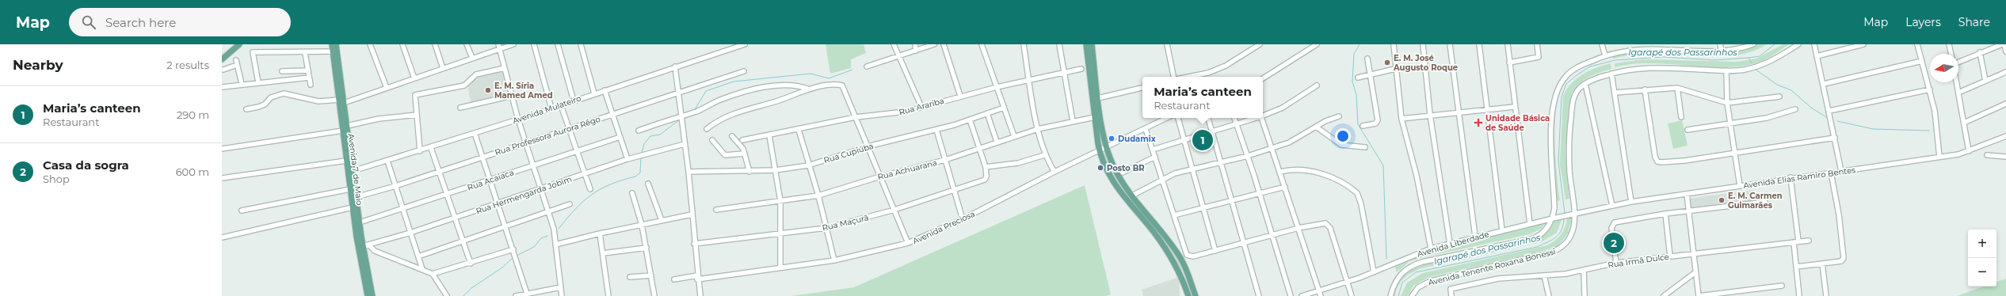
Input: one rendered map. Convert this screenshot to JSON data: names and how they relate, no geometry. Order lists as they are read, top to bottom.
{
  "streets": {
    "main road": ["Avenida 7 de Maio"],
    "street": [
      "Rua Arariba",
      "Avenida Mulateiro",
      "Rua Professora Aurora Rêgo",
      "Rua Cupiúba",
      "Rua Achuarana",
      "Avenida Elias Ramiro Bentes",
      "Rua Acaiaca",
      "Rua Hermengarda Jobim",
      "Rua Maçurã",
      "Avenida Preciosa",
      "Avenida Liberdade",
      "Rua Irmã Dulce",
      "Avenida Tenente Roxana Bonessi"
    ]
  },
  "crossings": [
    ["Avenida Mulateiro", "Avenida 7 de Maio"],
    ["Rua Professora Aurora Rêgo", "Avenida 7 de Maio"],
    ["Avenida 7 de Maio", "Rua Acaiaca"],
    ["Avenida 7 de Maio", "Rua Hermengarda Jobim"],
    ["Avenida Elias Ramiro Bentes", "Avenida Liberdade"],
    ["Avenida Elias Ramiro Bentes", "Avenida Tenente Roxana Bonessi"],
    ["Avenida Liberdade", "Avenida Tenente Roxana Bonessi"]
  ],
  "water": ["Igarapé dos Passarinhos"],
  "places": {
    "other": [
      "E. M. José Augusto Roque",
      "E. M. Síria Mamed Amed",
      "Dudamix",
      "Posto BR",
      "E. M. Carmen Guimarães"
    ],
    "health": ["Unidade Básica de Saúde"]
  },
  "north": "left",
  "page": {
    "header": "Map",
    "search": "Search here",
    "nav": ["Map", "Layers", "Share"],
    "heading": ["Nearby", "2 results"],
    "popup": ["Maria’s canteen", "Restaurant"],
    "list": [
      {
        "mark": "1",
        "name": "Maria’s canteen",
        "note": "Restaurant",
        "value": "290 m"
      },
      {
        "mark": "2",
        "name": "Casa da sogra",
        "note": "Shop",
        "value": "600 m"
      }
    ],
    "pins": ["1", "2"],
    "map_buttons": ["+", "−"]
  }
}
